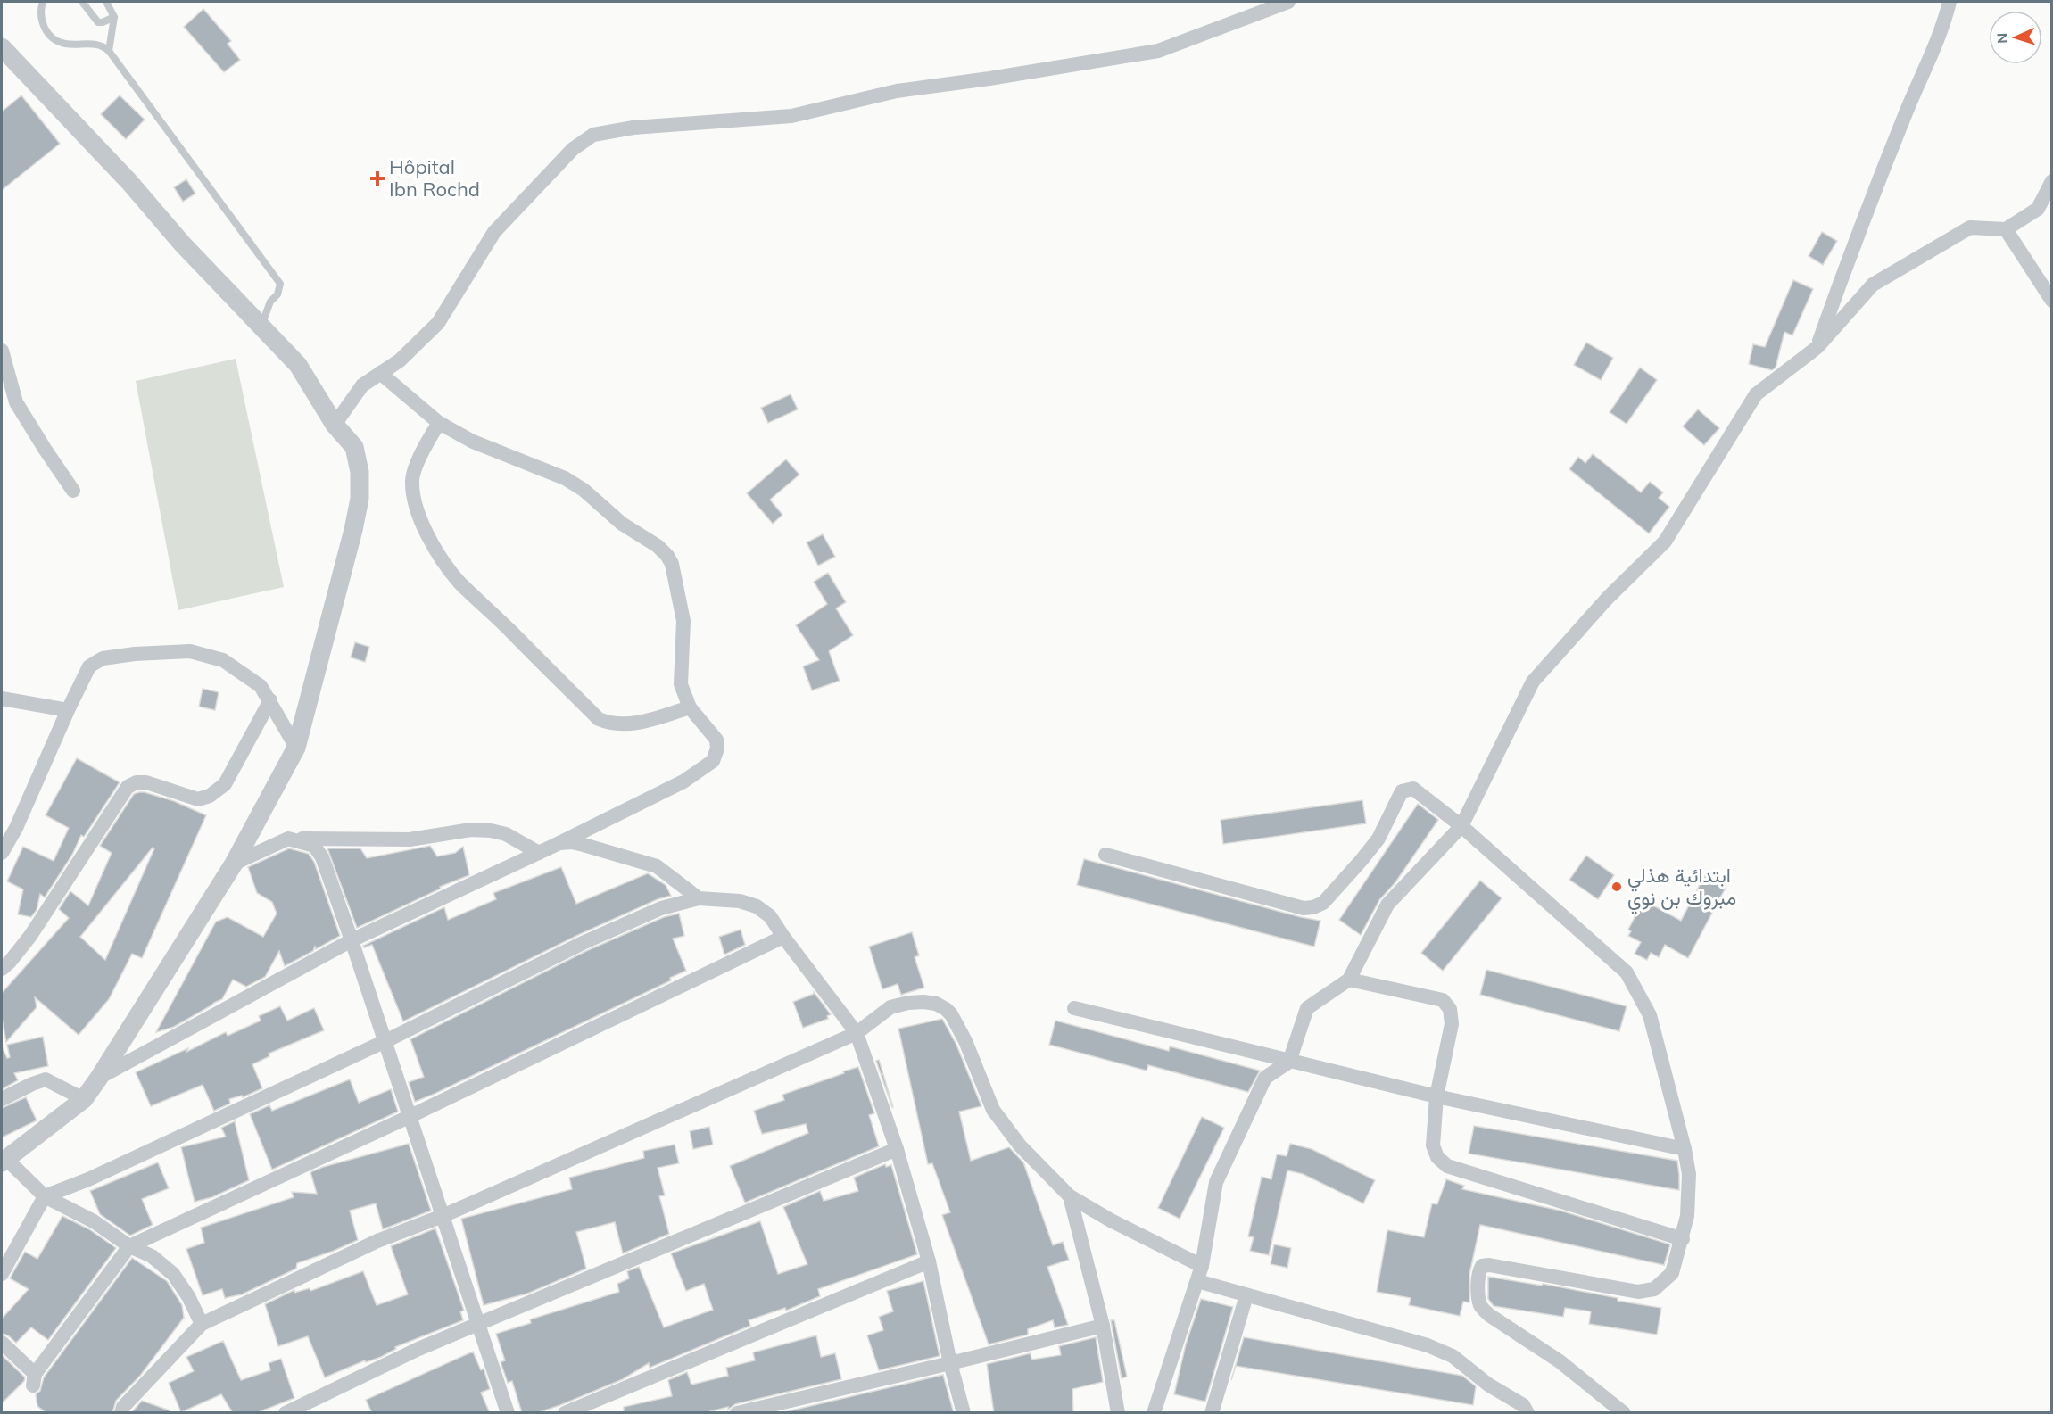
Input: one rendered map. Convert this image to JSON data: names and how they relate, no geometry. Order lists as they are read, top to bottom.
{
  "places": {
    "health": ["Hôpital Ibn Rochd"],
    "other": ["ابتدائية هذلي مبروك بن نوي"]
  },
  "north": "left"
}
